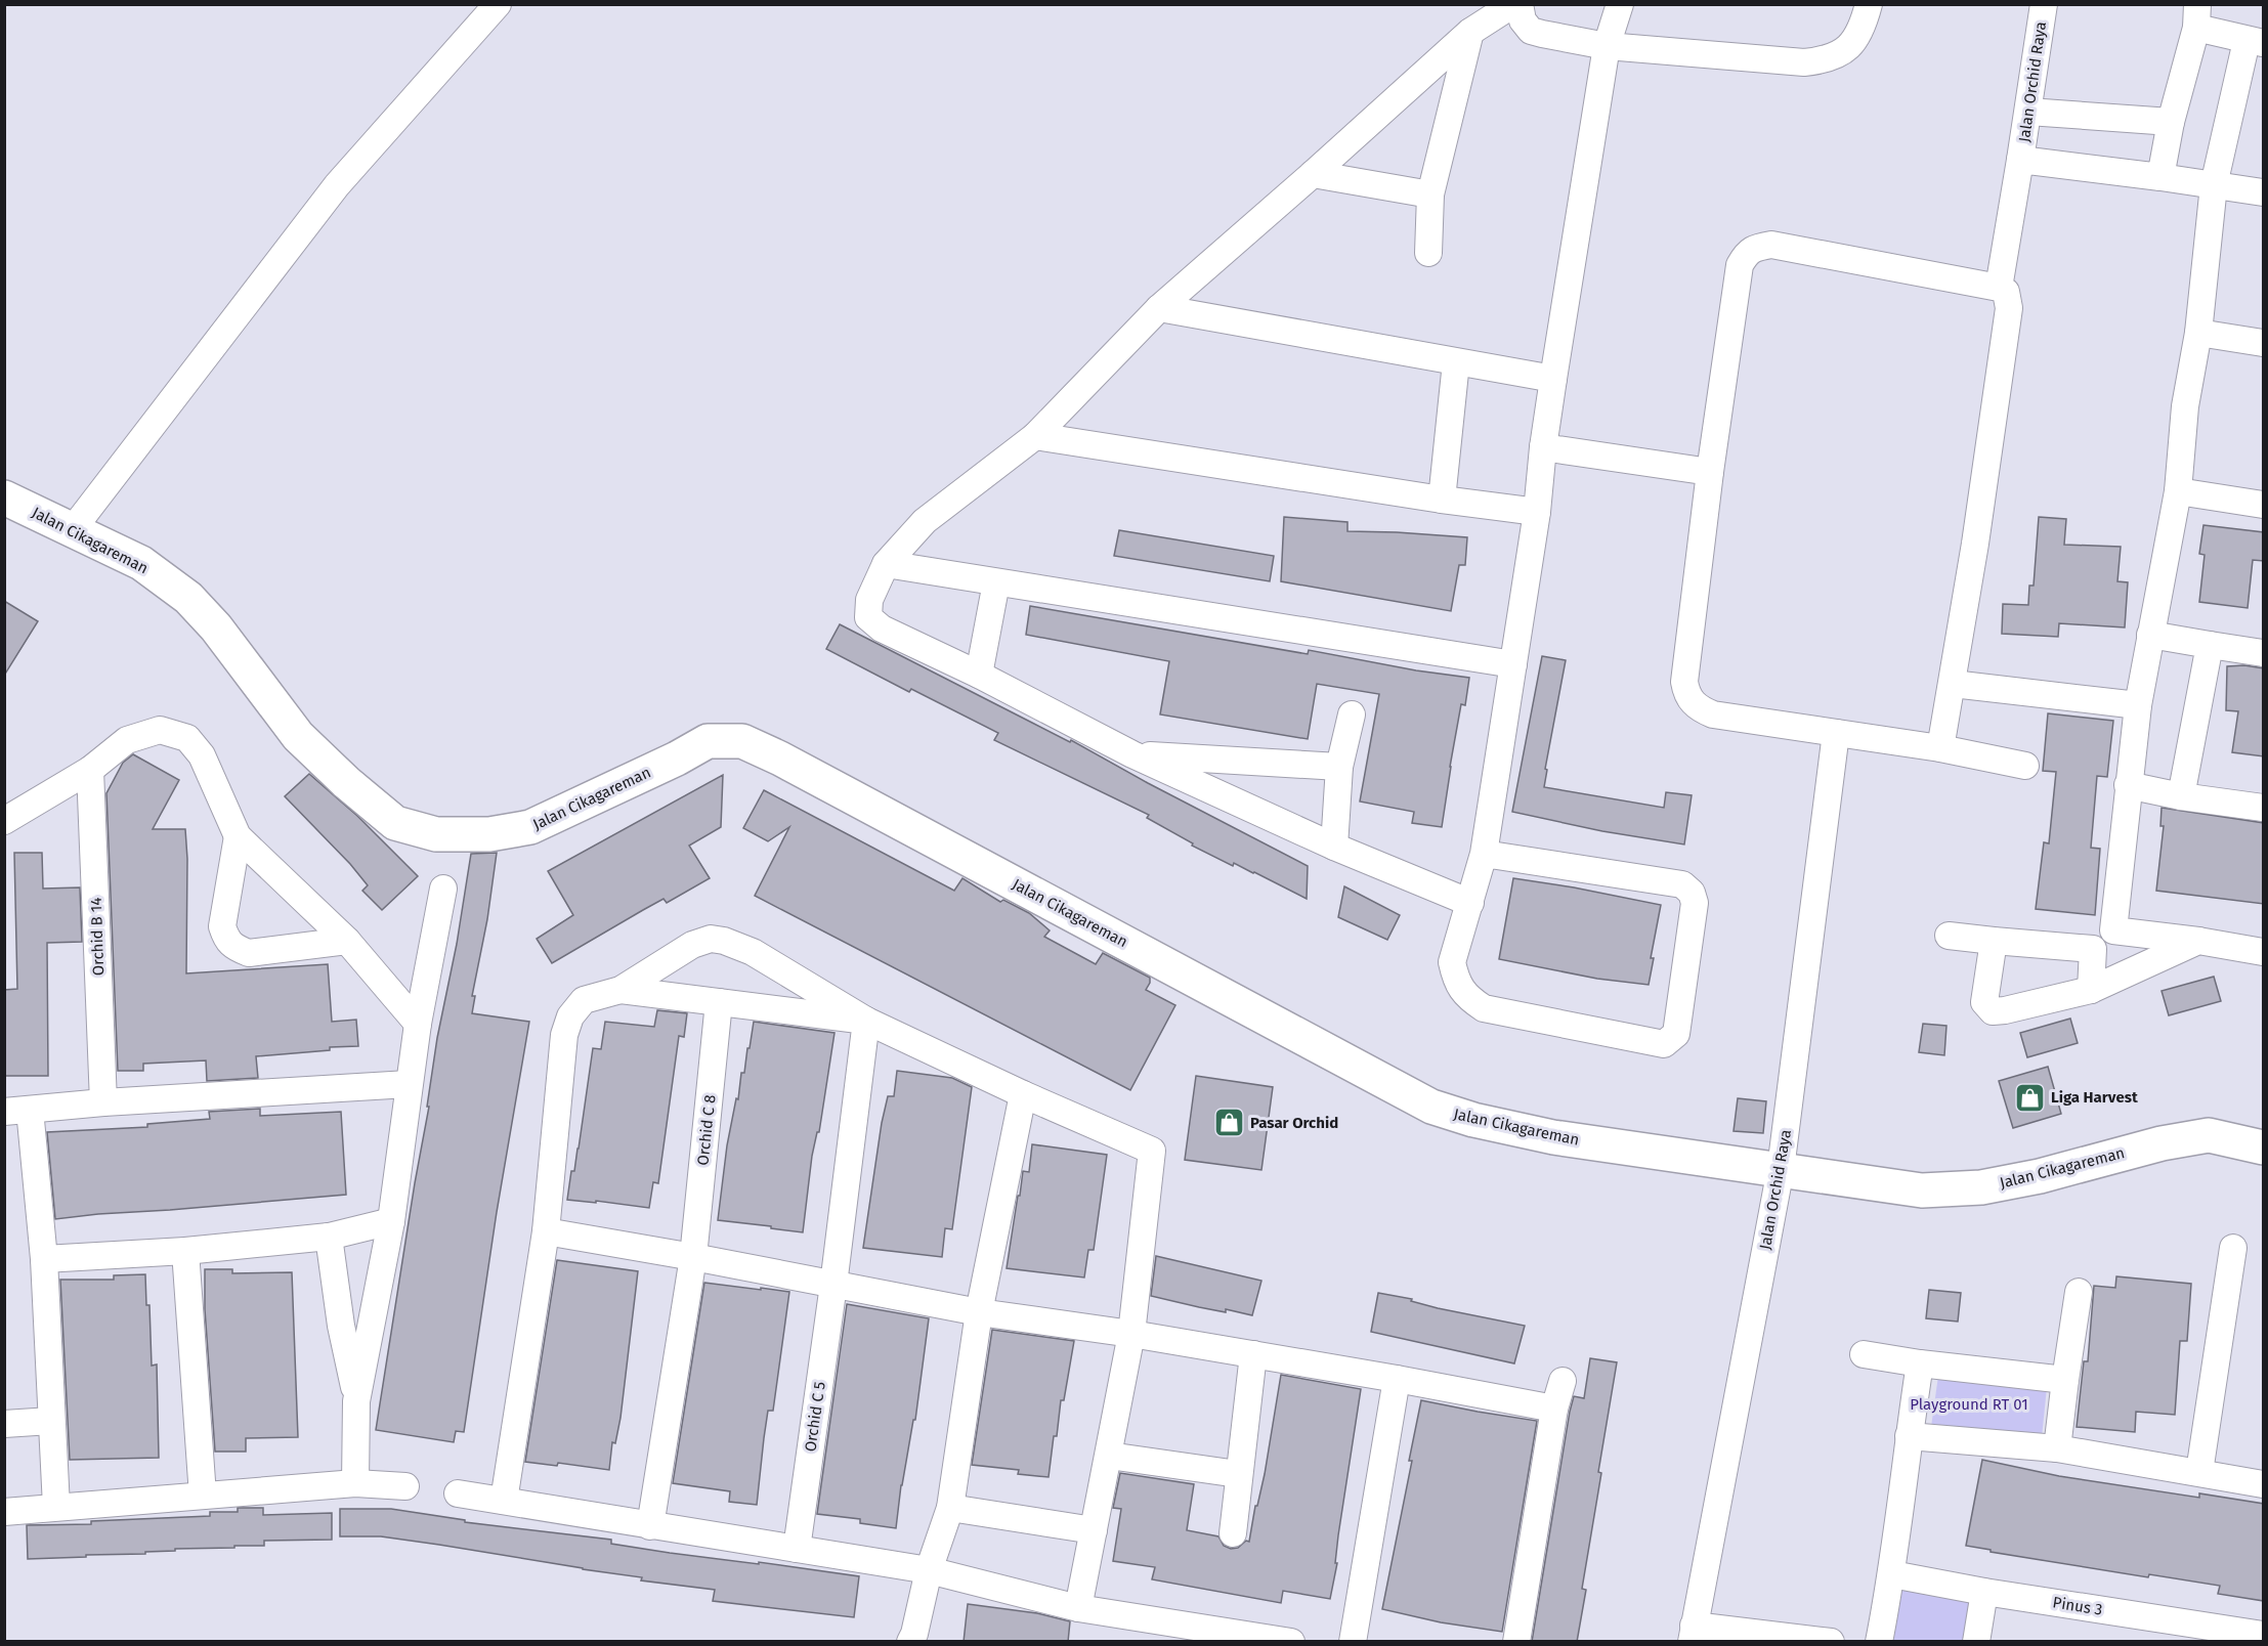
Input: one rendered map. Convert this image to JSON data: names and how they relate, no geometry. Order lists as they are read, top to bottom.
{
  "streets": {
    "street": [
      "Jalan Orchid Raya",
      "Jalan Cikagareman",
      "Orchid B 14",
      "Orchid C 8",
      "Orchid C 5",
      "Pinus 3"
    ]
  },
  "crossings": [
    ["Jalan Orchid Raya", "Jalan Cikagareman"]
  ],
  "parks": ["Playground RT 01"],
  "places": {
    "shop": ["Liga Harvest", "Pasar Orchid"]
  }
}
